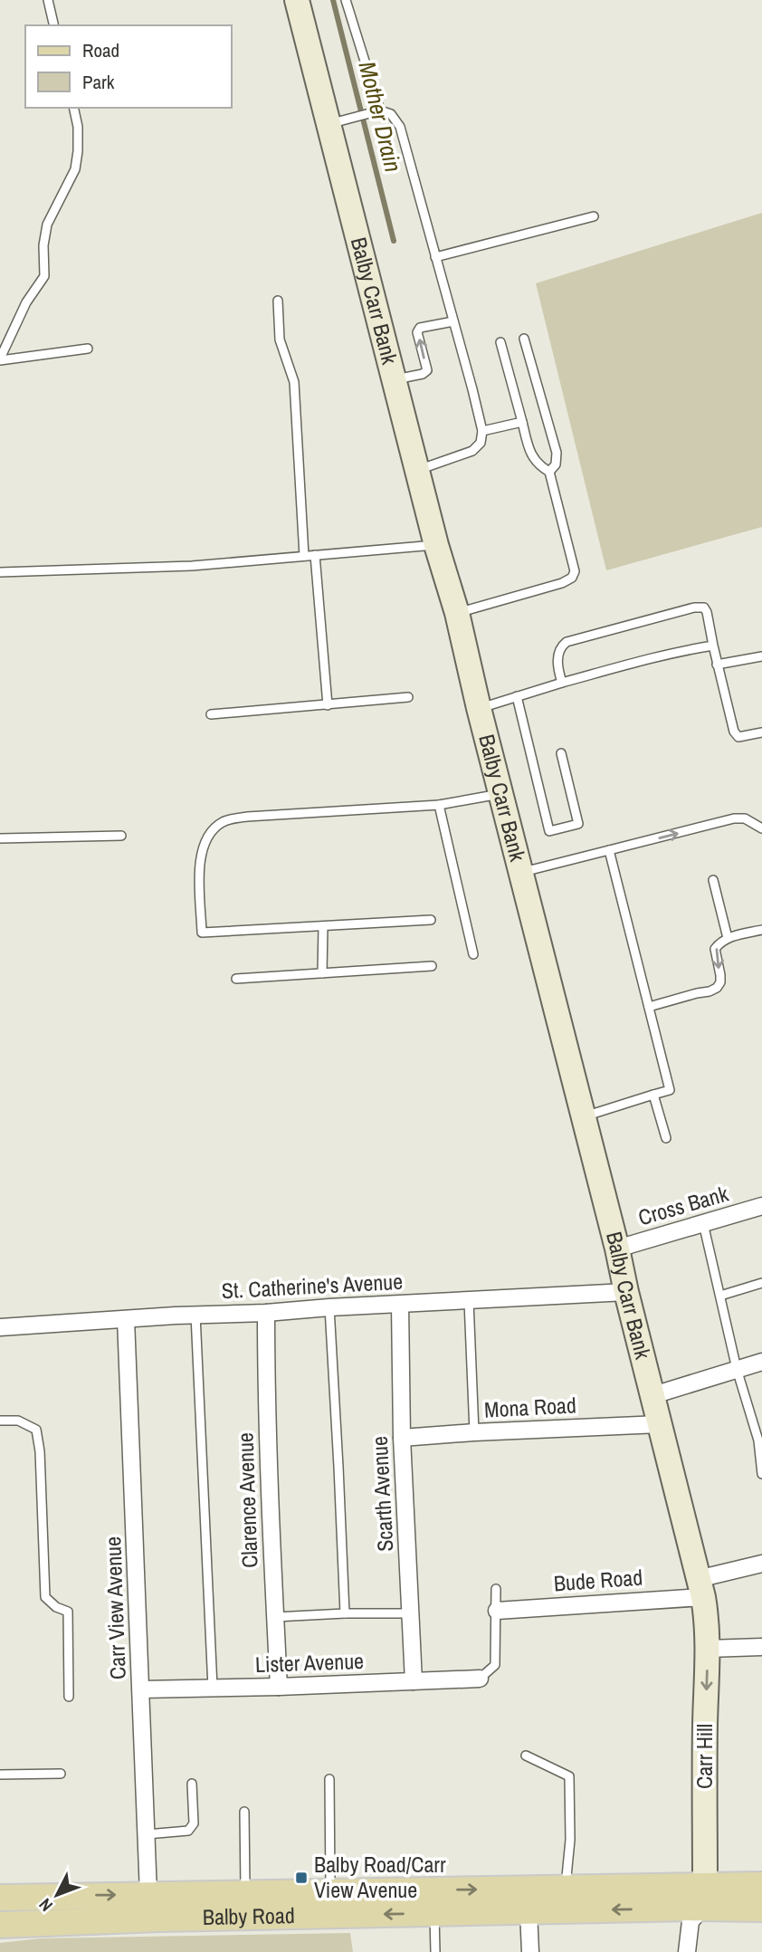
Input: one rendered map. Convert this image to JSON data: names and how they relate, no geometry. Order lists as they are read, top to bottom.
{
  "streets": {
    "main road": ["Balby Road"],
    "street": [
      "Balby Carr Bank",
      "Cross Bank",
      "St. Catherine's Avenue",
      "Mona Road",
      "Scarth Avenue",
      "Clarence Avenue",
      "Bude Road",
      "Carr View Avenue",
      "Lister Avenue",
      "Carr Hill"
    ]
  },
  "crossings": [
    ["Balby Carr Bank", "Cross Bank"],
    ["Balby Carr Bank", "St. Catherine's Avenue"],
    ["Balby Carr Bank", "Mona Road"],
    ["Balby Carr Bank", "Bude Road"],
    ["Balby Carr Bank", "Carr Hill"],
    ["St. Catherine's Avenue", "Scarth Avenue"],
    ["St. Catherine's Avenue", "Clarence Avenue"],
    ["St. Catherine's Avenue", "Carr View Avenue"],
    ["Mona Road", "Scarth Avenue"],
    ["Scarth Avenue", "Lister Avenue"],
    ["Clarence Avenue", "Lister Avenue"],
    ["Bude Road", "Carr Hill"],
    ["Carr View Avenue", "Lister Avenue"],
    ["Carr View Avenue", "Balby Road"],
    ["Carr Hill", "Balby Road"]
  ],
  "one_way": ["Carr Hill"],
  "water": ["Mother Drain"],
  "places": {
    "transit": ["Balby Road/Carr View Avenue"]
  },
  "legend": ["Road", "Park"],
  "north": "bottom left"
}
